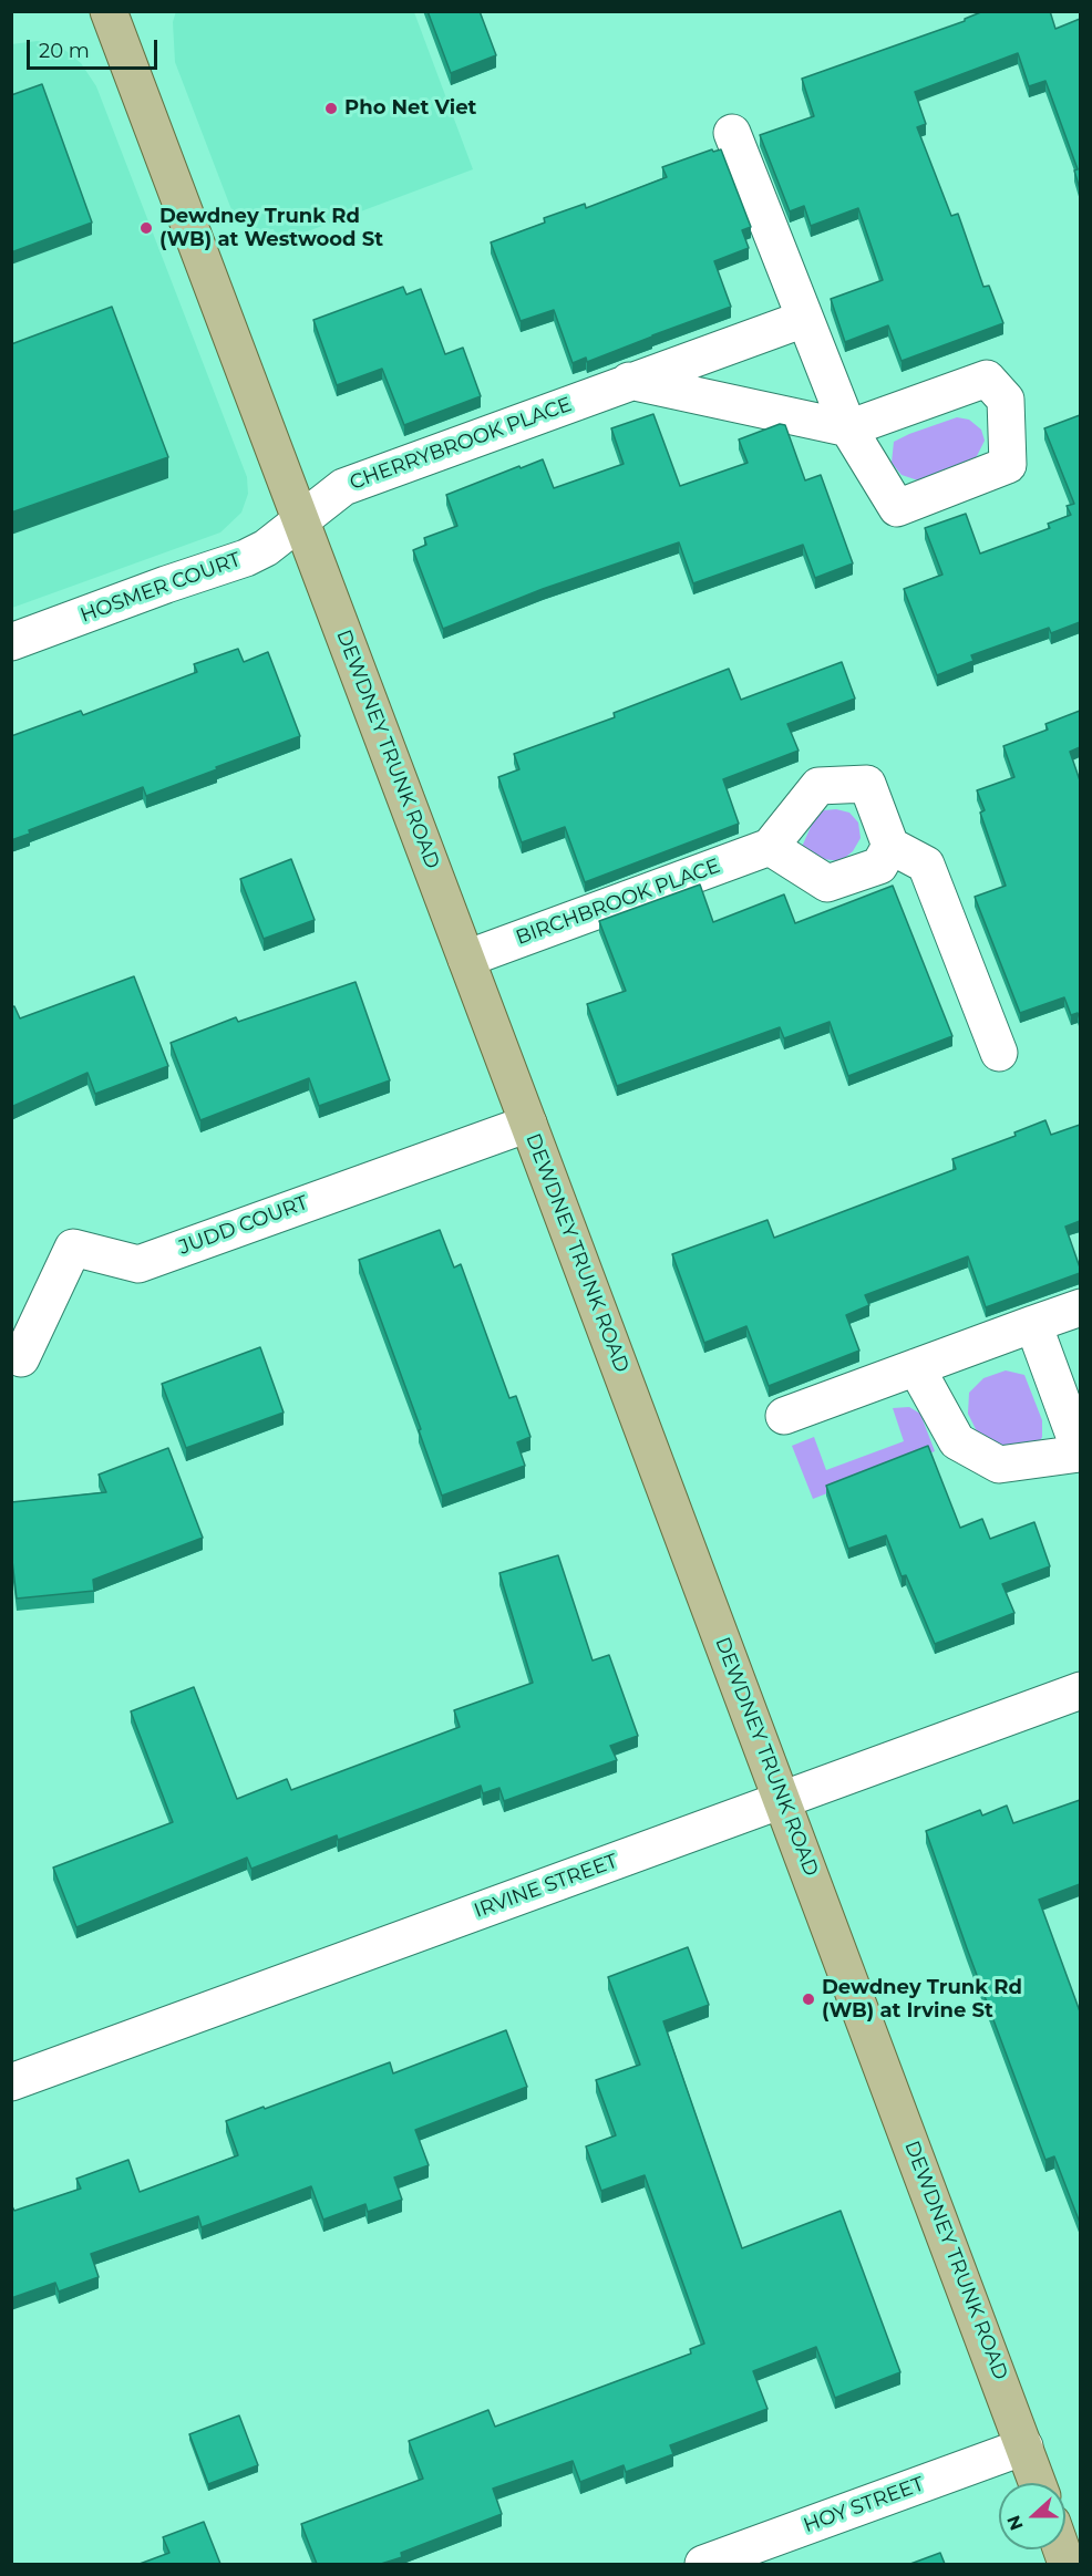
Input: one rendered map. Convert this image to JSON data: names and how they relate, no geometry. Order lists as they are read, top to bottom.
{
  "streets": {
    "main road": ["DEWDNEY TRUNK ROAD"],
    "street": [
      "CHERRYBROOK PLACE",
      "HOSMER COURT",
      "BIRCHBROOK PLACE",
      "JUDD COURT",
      "IRVINE STREET",
      "HOY STREET"
    ]
  },
  "crossings": [
    ["CHERRYBROOK PLACE", "HOSMER COURT"],
    ["CHERRYBROOK PLACE", "DEWDNEY TRUNK ROAD"],
    ["HOSMER COURT", "DEWDNEY TRUNK ROAD"],
    ["DEWDNEY TRUNK ROAD", "BIRCHBROOK PLACE"],
    ["DEWDNEY TRUNK ROAD", "JUDD COURT"],
    ["DEWDNEY TRUNK ROAD", "IRVINE STREET"],
    ["DEWDNEY TRUNK ROAD", "HOY STREET"]
  ],
  "places": ["Pho Net Viet", "Dewdney Trunk Rd (WB) at Westwood St", "Dewdney Trunk Rd (WB) at Irvine St"],
  "scale_bar": "20 m",
  "north": "left"
}
